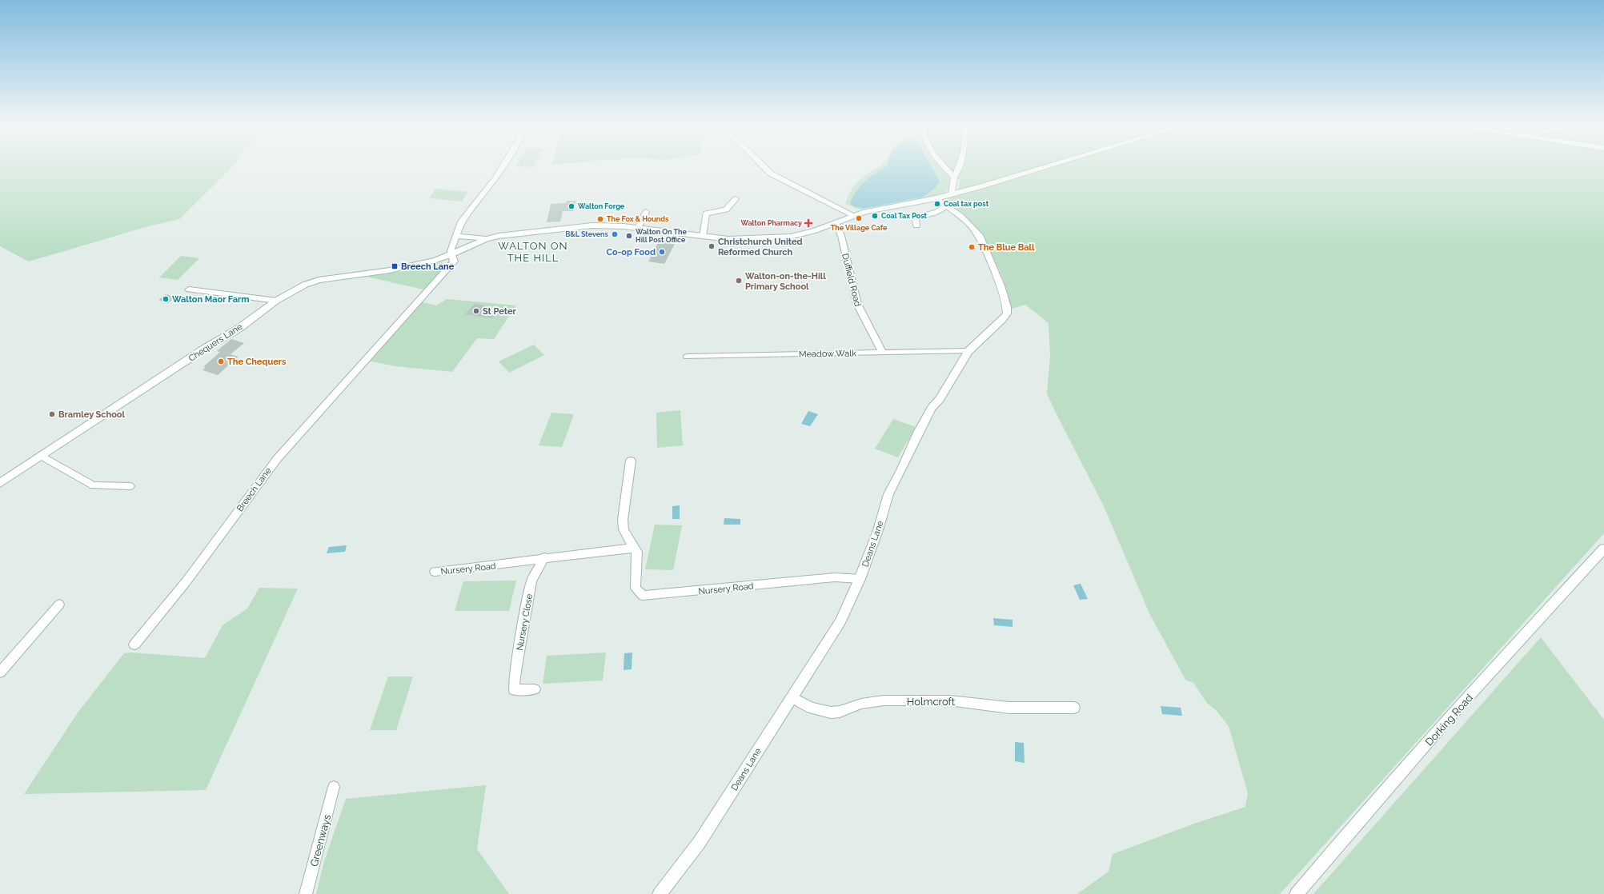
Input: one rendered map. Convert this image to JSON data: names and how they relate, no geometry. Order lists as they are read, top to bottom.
{
  "streets": {
    "main road": ["Chequers Lane", "Deans Lane", "Dorking Road"],
    "street": [
      "Duffield Road",
      "Meadow Walk",
      "Breech Lane",
      "Nursery Road",
      "Nursery Close",
      "Holmcroft",
      "Greenways"
    ]
  },
  "crossings": [
    ["Duffield Road", "Chequers Lane"],
    ["Duffield Road", "Meadow Walk"],
    ["Chequers Lane", "Breech Lane"],
    ["Chequers Lane", "Deans Lane"],
    ["Meadow Walk", "Deans Lane"],
    ["Deans Lane", "Nursery Road"],
    ["Deans Lane", "Holmcroft"],
    ["Nursery Road", "Nursery Close"]
  ],
  "districts": ["WALTON ON THE HILL"],
  "places": {
    "other": [
      "Coal tax post",
      "Walton Forge",
      "Coal Tax Post",
      "The Village Cafe",
      "The Fox & Hounds",
      "B&L Stevens",
      "Walton On The Hill Post Office",
      "Christchurch United Reformed Church",
      "The Blue Ball",
      "Co-op Food",
      "Walton-on-the-Hill Primary School",
      "Walton Maor Farm",
      "St Peter",
      "The Chequers",
      "Bramley School"
    ],
    "health": ["Walton Pharmacy"],
    "transit": ["Breech Lane"]
  }
}
